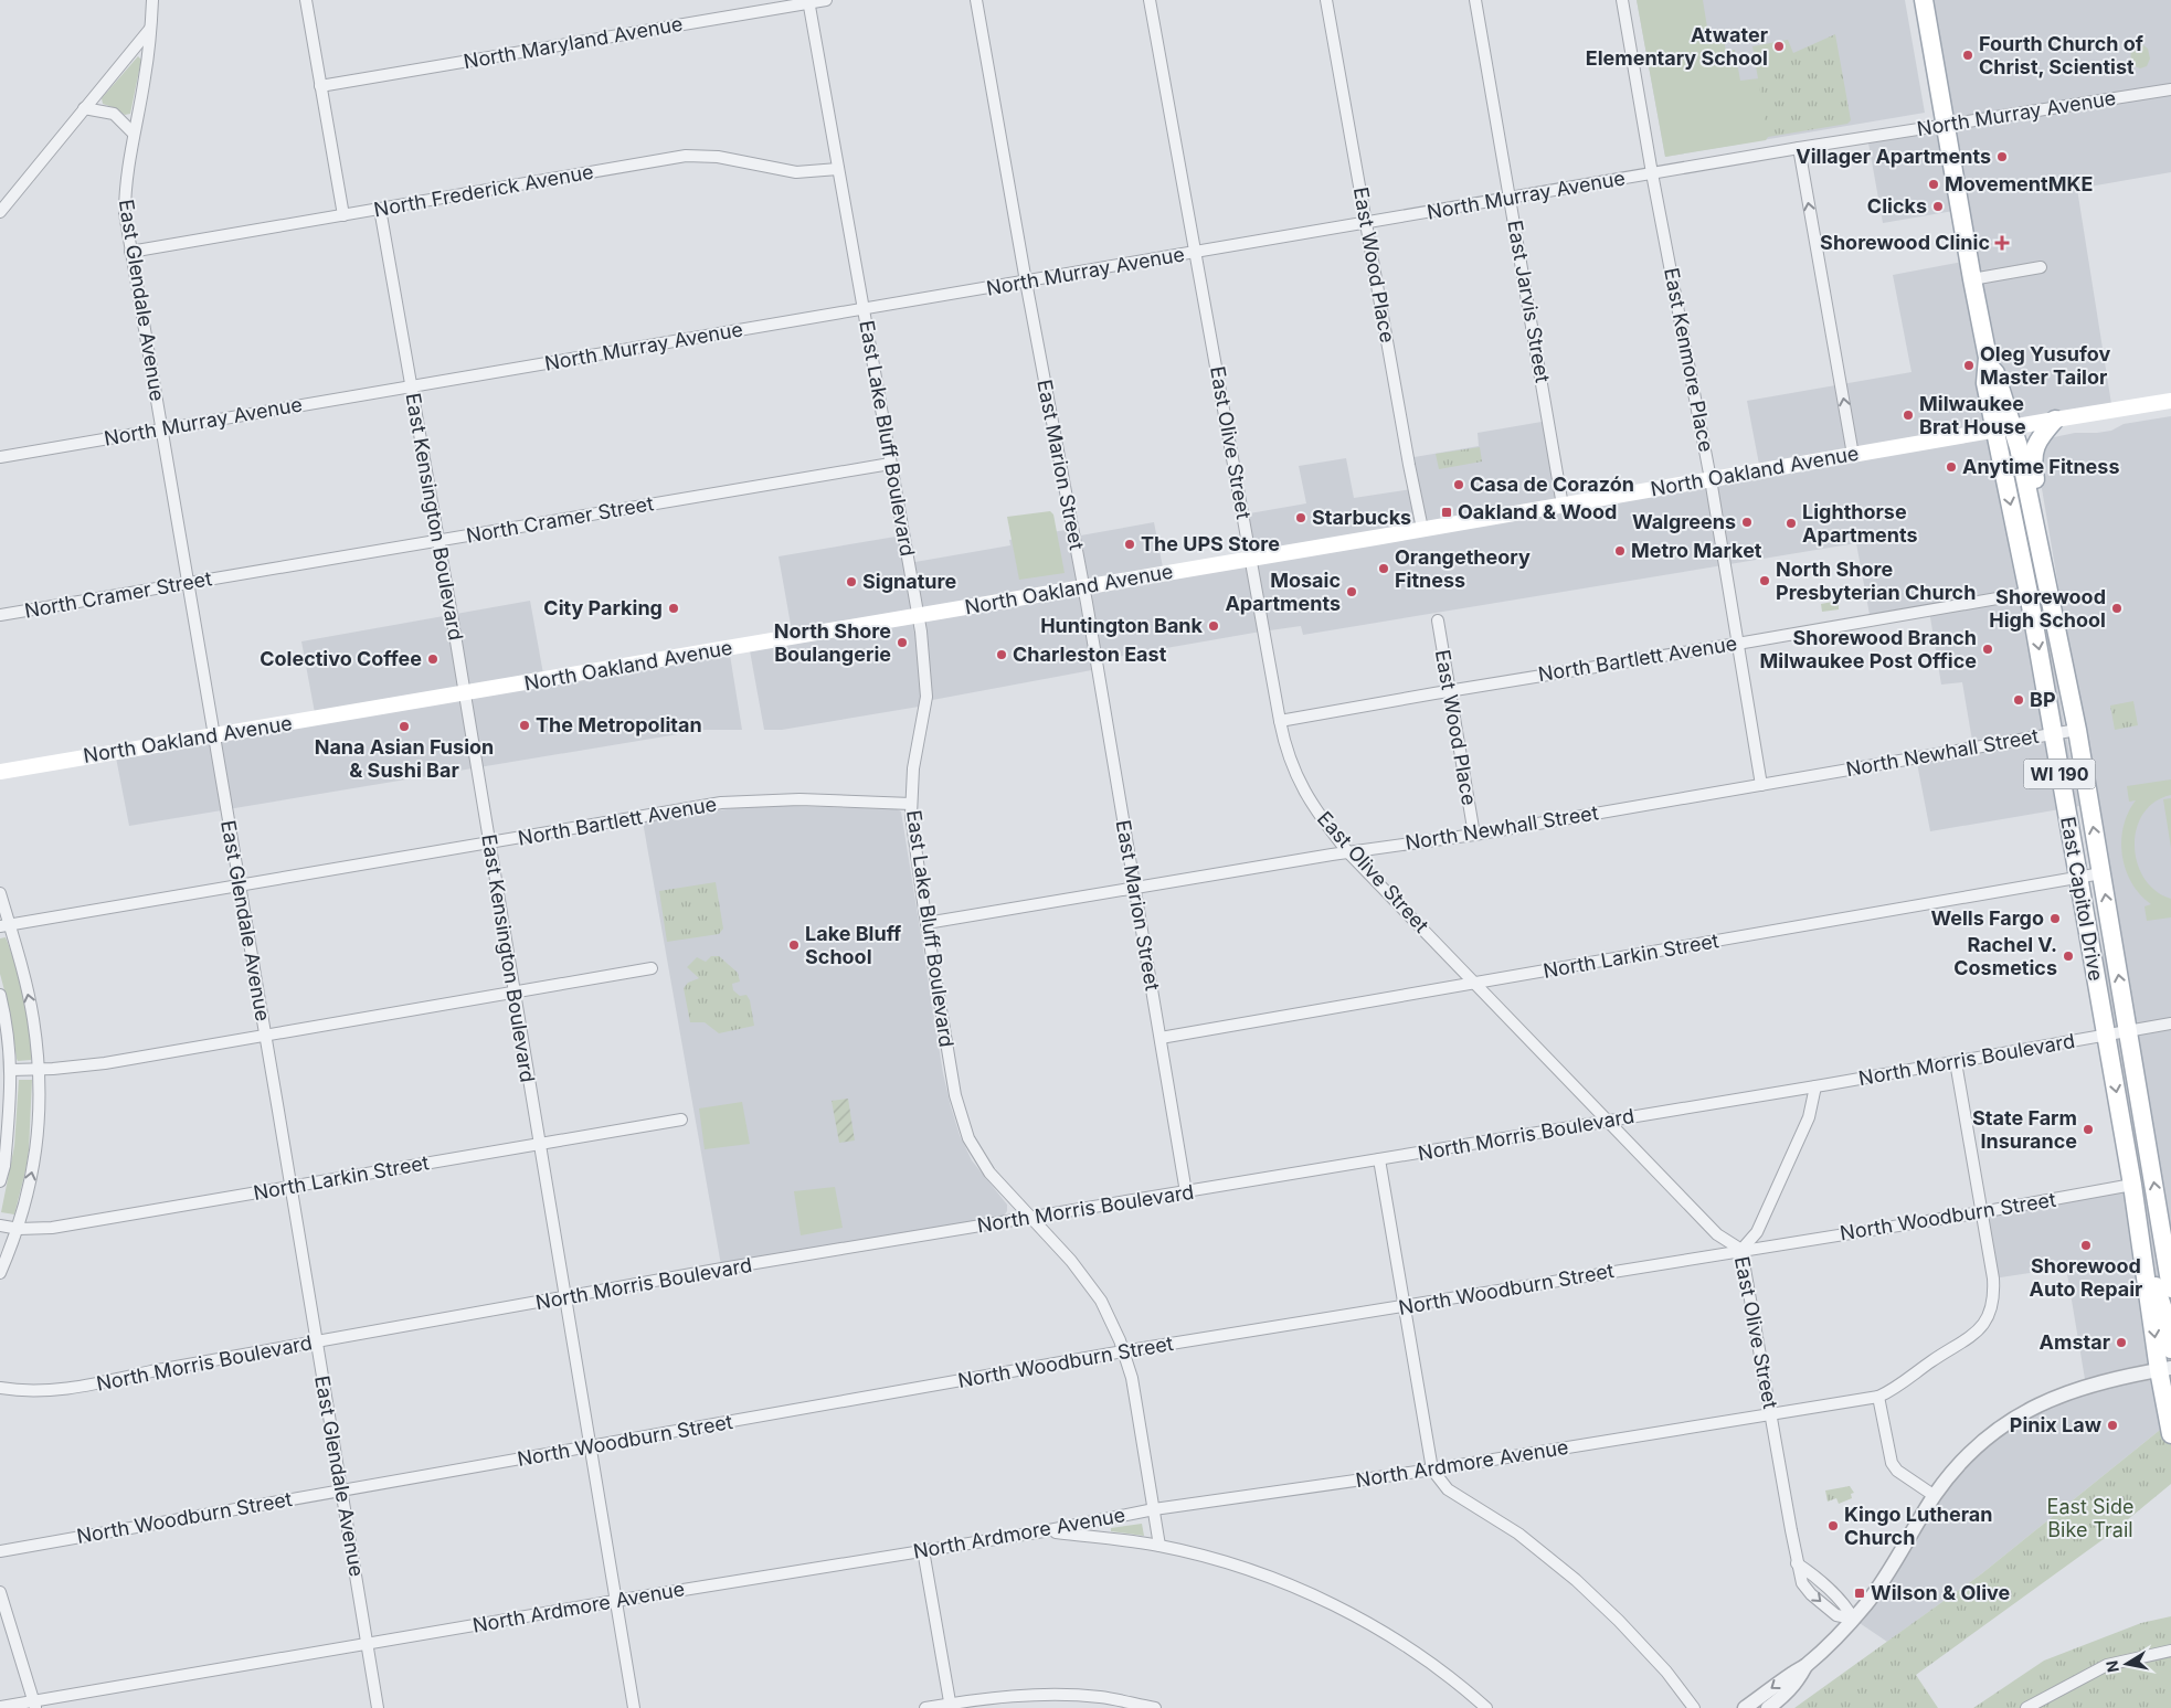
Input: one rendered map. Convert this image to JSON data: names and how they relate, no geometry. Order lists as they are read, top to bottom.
{
  "streets": {
    "main road": ["North Oakland Avenue", "WI 190", "East Capitol Drive"],
    "street": [
      "North Maryland Avenue",
      "North Murray Avenue",
      "North Frederick Avenue",
      "East Wood Place",
      "East Glendale Avenue",
      "East Jarvis Street",
      "East Kenmore Place",
      "East Lake Bluff Boulevard",
      "East Olive Street",
      "East Marion Street",
      "East Kensington Boulevard",
      "North Cramer Street",
      "North Bartlett Avenue",
      "North Newhall Street",
      "North Larkin Street",
      "North Morris Boulevard",
      "North Woodburn Street",
      "North Ardmore Avenue"
    ]
  },
  "crossings": [
    ["North Maryland Avenue", "East Lake Bluff Boulevard"],
    ["North Murray Avenue", "East Wood Place"],
    ["North Murray Avenue", "East Glendale Avenue"],
    ["North Murray Avenue", "East Jarvis Street"],
    ["North Murray Avenue", "East Kenmore Place"],
    ["North Murray Avenue", "East Lake Bluff Boulevard"],
    ["North Murray Avenue", "East Olive Street"],
    ["North Murray Avenue", "East Marion Street"],
    ["North Murray Avenue", "East Kensington Boulevard"],
    ["North Murray Avenue", "East Capitol Drive"],
    ["North Frederick Avenue", "East Glendale Avenue"],
    ["North Frederick Avenue", "East Lake Bluff Boulevard"],
    ["North Frederick Avenue", "East Kensington Boulevard"],
    ["East Wood Place", "North Oakland Avenue"],
    ["East Wood Place", "North Bartlett Avenue"],
    ["East Wood Place", "North Newhall Street"],
    ["East Glendale Avenue", "North Oakland Avenue"],
    ["East Glendale Avenue", "North Cramer Street"],
    ["East Glendale Avenue", "North Bartlett Avenue"],
    ["East Glendale Avenue", "North Larkin Street"],
    ["East Glendale Avenue", "North Morris Boulevard"],
    ["East Glendale Avenue", "North Woodburn Street"],
    ["East Glendale Avenue", "North Ardmore Avenue"],
    ["East Jarvis Street", "North Oakland Avenue"],
    ["East Kenmore Place", "North Oakland Avenue"],
    ["East Kenmore Place", "North Bartlett Avenue"],
    ["East Kenmore Place", "North Newhall Street"],
    ["East Lake Bluff Boulevard", "North Oakland Avenue"],
    ["East Lake Bluff Boulevard", "North Cramer Street"],
    ["East Lake Bluff Boulevard", "North Bartlett Avenue"],
    ["East Lake Bluff Boulevard", "North Newhall Street"],
    ["East Lake Bluff Boulevard", "North Morris Boulevard"],
    ["East Lake Bluff Boulevard", "North Woodburn Street"],
    ["East Lake Bluff Boulevard", "North Ardmore Avenue"],
    ["East Olive Street", "North Oakland Avenue"],
    ["East Olive Street", "North Bartlett Avenue"],
    ["East Olive Street", "North Newhall Street"],
    ["East Olive Street", "North Larkin Street"],
    ["East Olive Street", "North Morris Boulevard"],
    ["East Olive Street", "North Woodburn Street"],
    ["East Olive Street", "North Ardmore Avenue"],
    ["East Marion Street", "North Oakland Avenue"],
    ["East Marion Street", "North Newhall Street"],
    ["East Marion Street", "North Larkin Street"],
    ["East Marion Street", "North Morris Boulevard"],
    ["North Oakland Avenue", "East Kensington Boulevard"],
    ["North Oakland Avenue", "East Capitol Drive"],
    ["East Kensington Boulevard", "North Cramer Street"],
    ["East Kensington Boulevard", "North Bartlett Avenue"],
    ["East Kensington Boulevard", "North Larkin Street"],
    ["East Kensington Boulevard", "North Morris Boulevard"],
    ["East Kensington Boulevard", "North Woodburn Street"],
    ["East Kensington Boulevard", "North Ardmore Avenue"],
    ["North Bartlett Avenue", "East Capitol Drive"],
    ["North Newhall Street", "East Capitol Drive"],
    ["East Capitol Drive", "North Larkin Street"],
    ["East Capitol Drive", "North Morris Boulevard"],
    ["East Capitol Drive", "North Woodburn Street"],
    ["North Woodburn Street", "North Ardmore Avenue"]
  ],
  "parks": ["East Side Bike Trail"],
  "places": {
    "other": [
      "Atwater Elementary School",
      "Fourth Church of Christ, Scientist",
      "Villager Apartments",
      "MovementMKE",
      "Clicks",
      "Oleg Yusufov Master Tailor",
      "Milwaukee Brat House",
      "Anytime Fitness",
      "Casa de Corazón",
      "Starbucks",
      "Walgreens",
      "Lighthorse Apartments",
      "The UPS Store",
      "Metro Market",
      "Orangetheory Fitness",
      "North Shore Presbyterian Church",
      "Signature",
      "Mosaic Apartments",
      "City Parking",
      "Shorewood High School",
      "Huntington Bank",
      "North Shore Boulangerie",
      "Shorewood Branch Milwaukee Post Office",
      "Charleston East",
      "Colectivo Coffee",
      "BP",
      "The Metropolitan",
      "Nana Asian Fusion & Sushi Bar",
      "Wells Fargo",
      "Lake Bluff School",
      "Rachel V. Cosmetics",
      "State Farm Insurance",
      "Shorewood Auto Repair",
      "Amstar",
      "Pinix Law",
      "Kingo Lutheran Church"
    ],
    "health": ["Shorewood Clinic"],
    "transit": ["Oakland & Wood", "Wilson & Olive"]
  },
  "north": "left"
}
